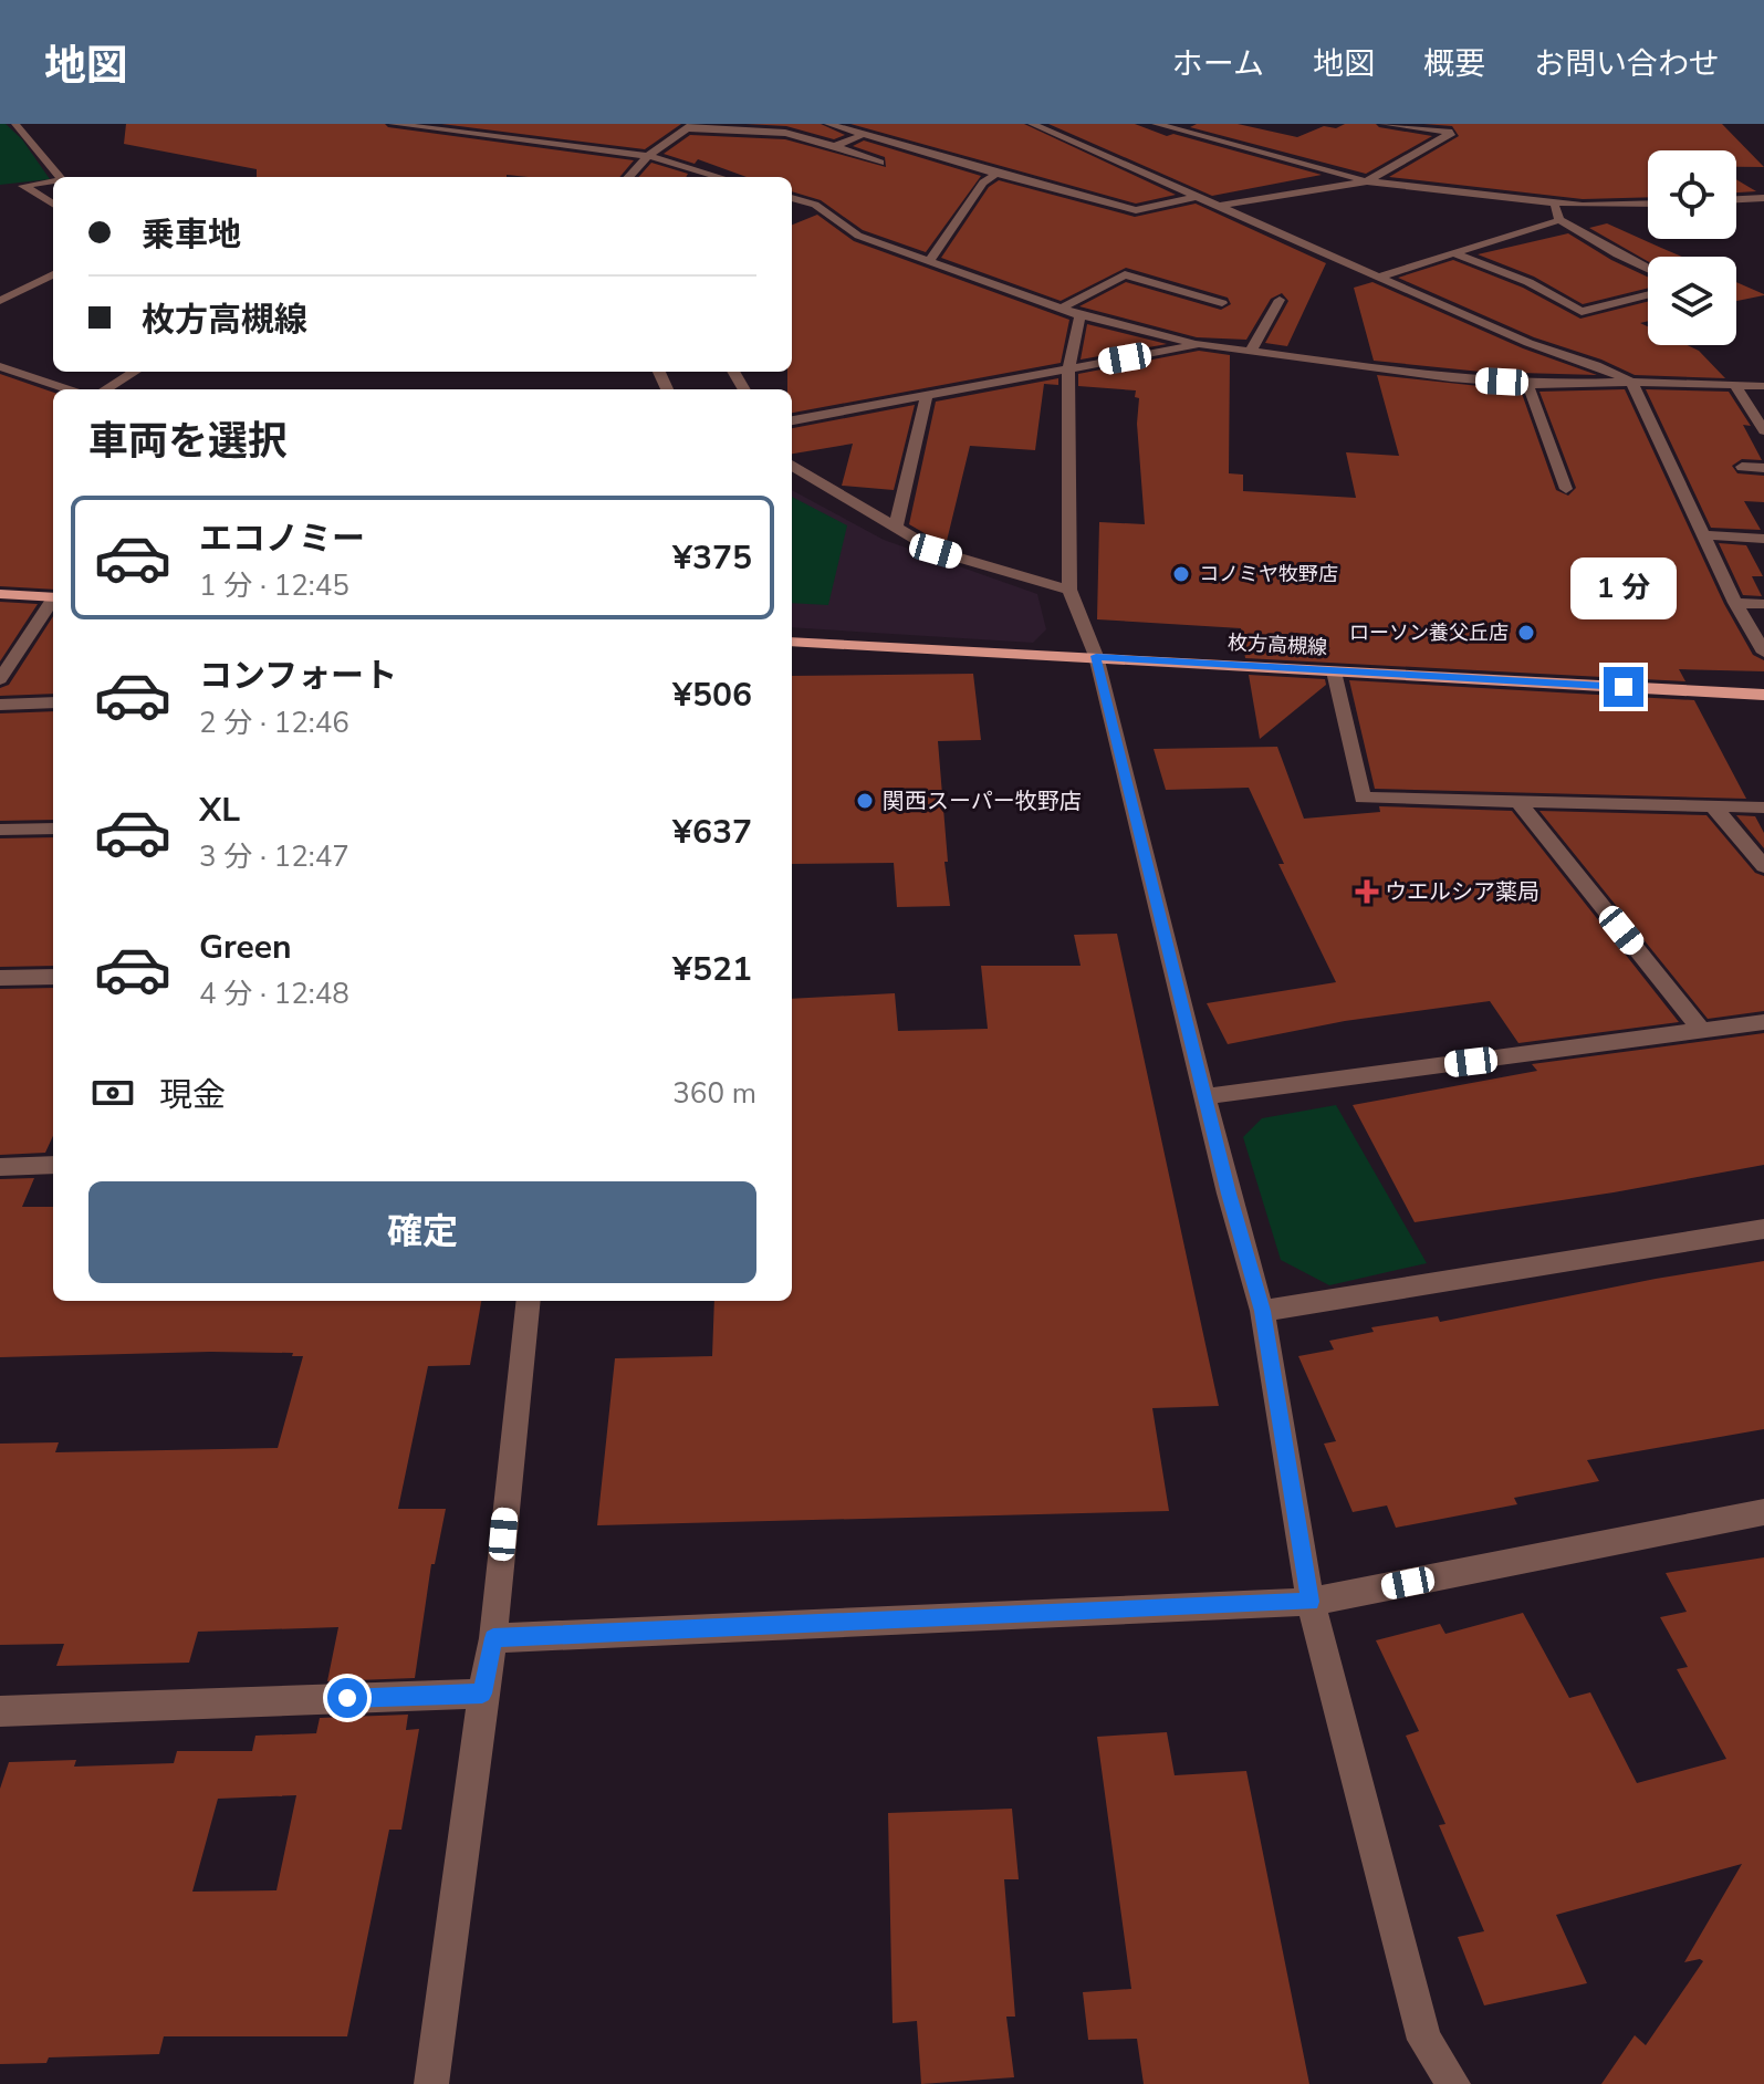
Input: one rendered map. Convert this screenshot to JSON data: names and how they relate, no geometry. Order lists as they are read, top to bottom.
{
  "streets": {
    "main road": ["枚方高槻線"]
  },
  "places": {
    "other": ["コノミヤ牧野店", "ローソン養父丘店", "関西スーパー牧野店"],
    "health": ["ウエルシア薬局"]
  },
  "page": {
    "header": "地図",
    "nav": [
      "ホーム",
      "地図",
      "概要",
      "お問い合わせ"
    ],
    "banner": ["乗車地", "枚方高槻線"],
    "heading": "車両を選択",
    "list": [
      {
        "name": "エコノミー",
        "note": "1 分 · 12:45",
        "value": "¥375"
      },
      {
        "name": "コンフォート",
        "note": "2 分 · 12:46",
        "value": "¥506"
      },
      {
        "name": "XL",
        "note": "3 分 · 12:47",
        "value": "¥637"
      },
      {
        "name": "Green",
        "note": "4 分 · 12:48",
        "value": "¥521"
      }
    ],
    "bubble": "1 分",
    "pay": ["現金", "360 m"],
    "buttons": "確定"
  }
}
